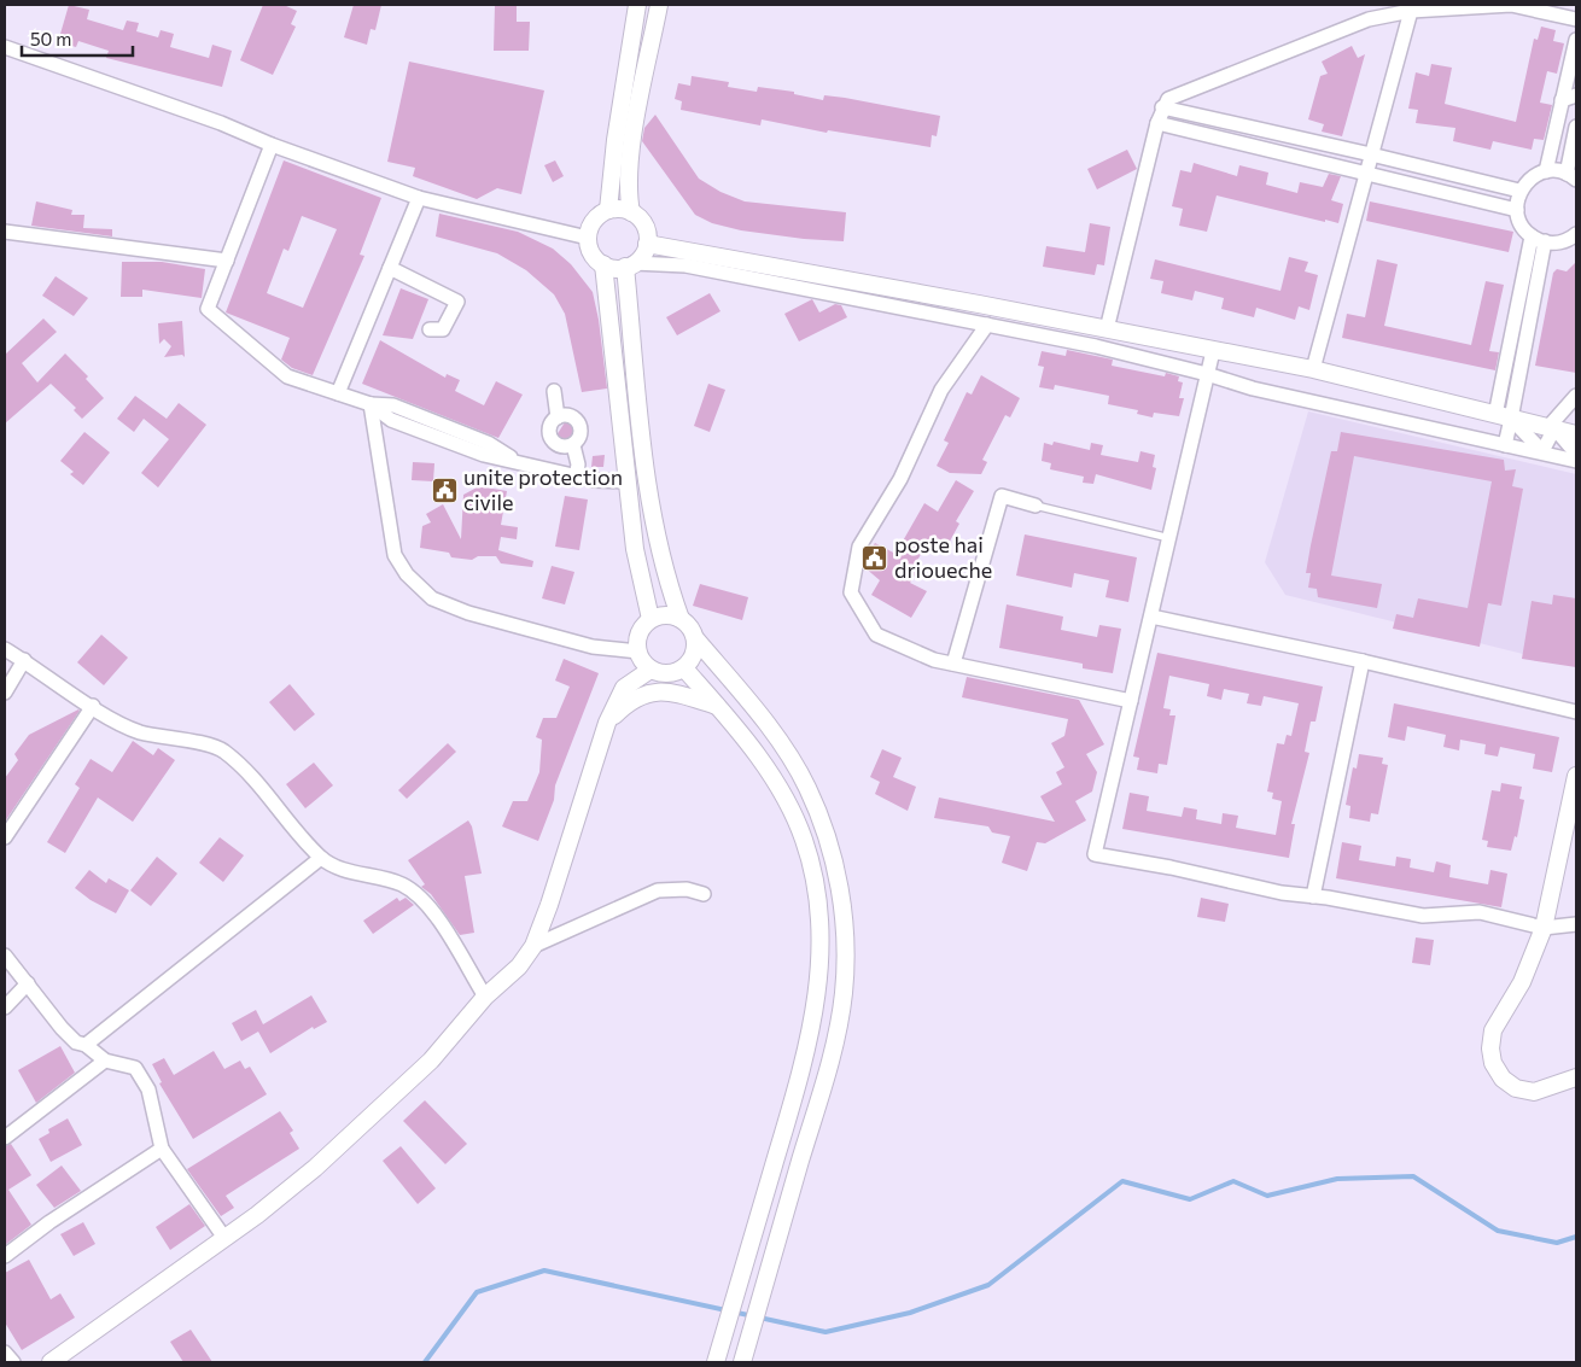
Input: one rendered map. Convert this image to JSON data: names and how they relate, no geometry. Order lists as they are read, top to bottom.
{
  "places": {
    "public building": ["unite protection civile", "poste hai drioueche"]
  },
  "scale_bar": "50 m"
}
